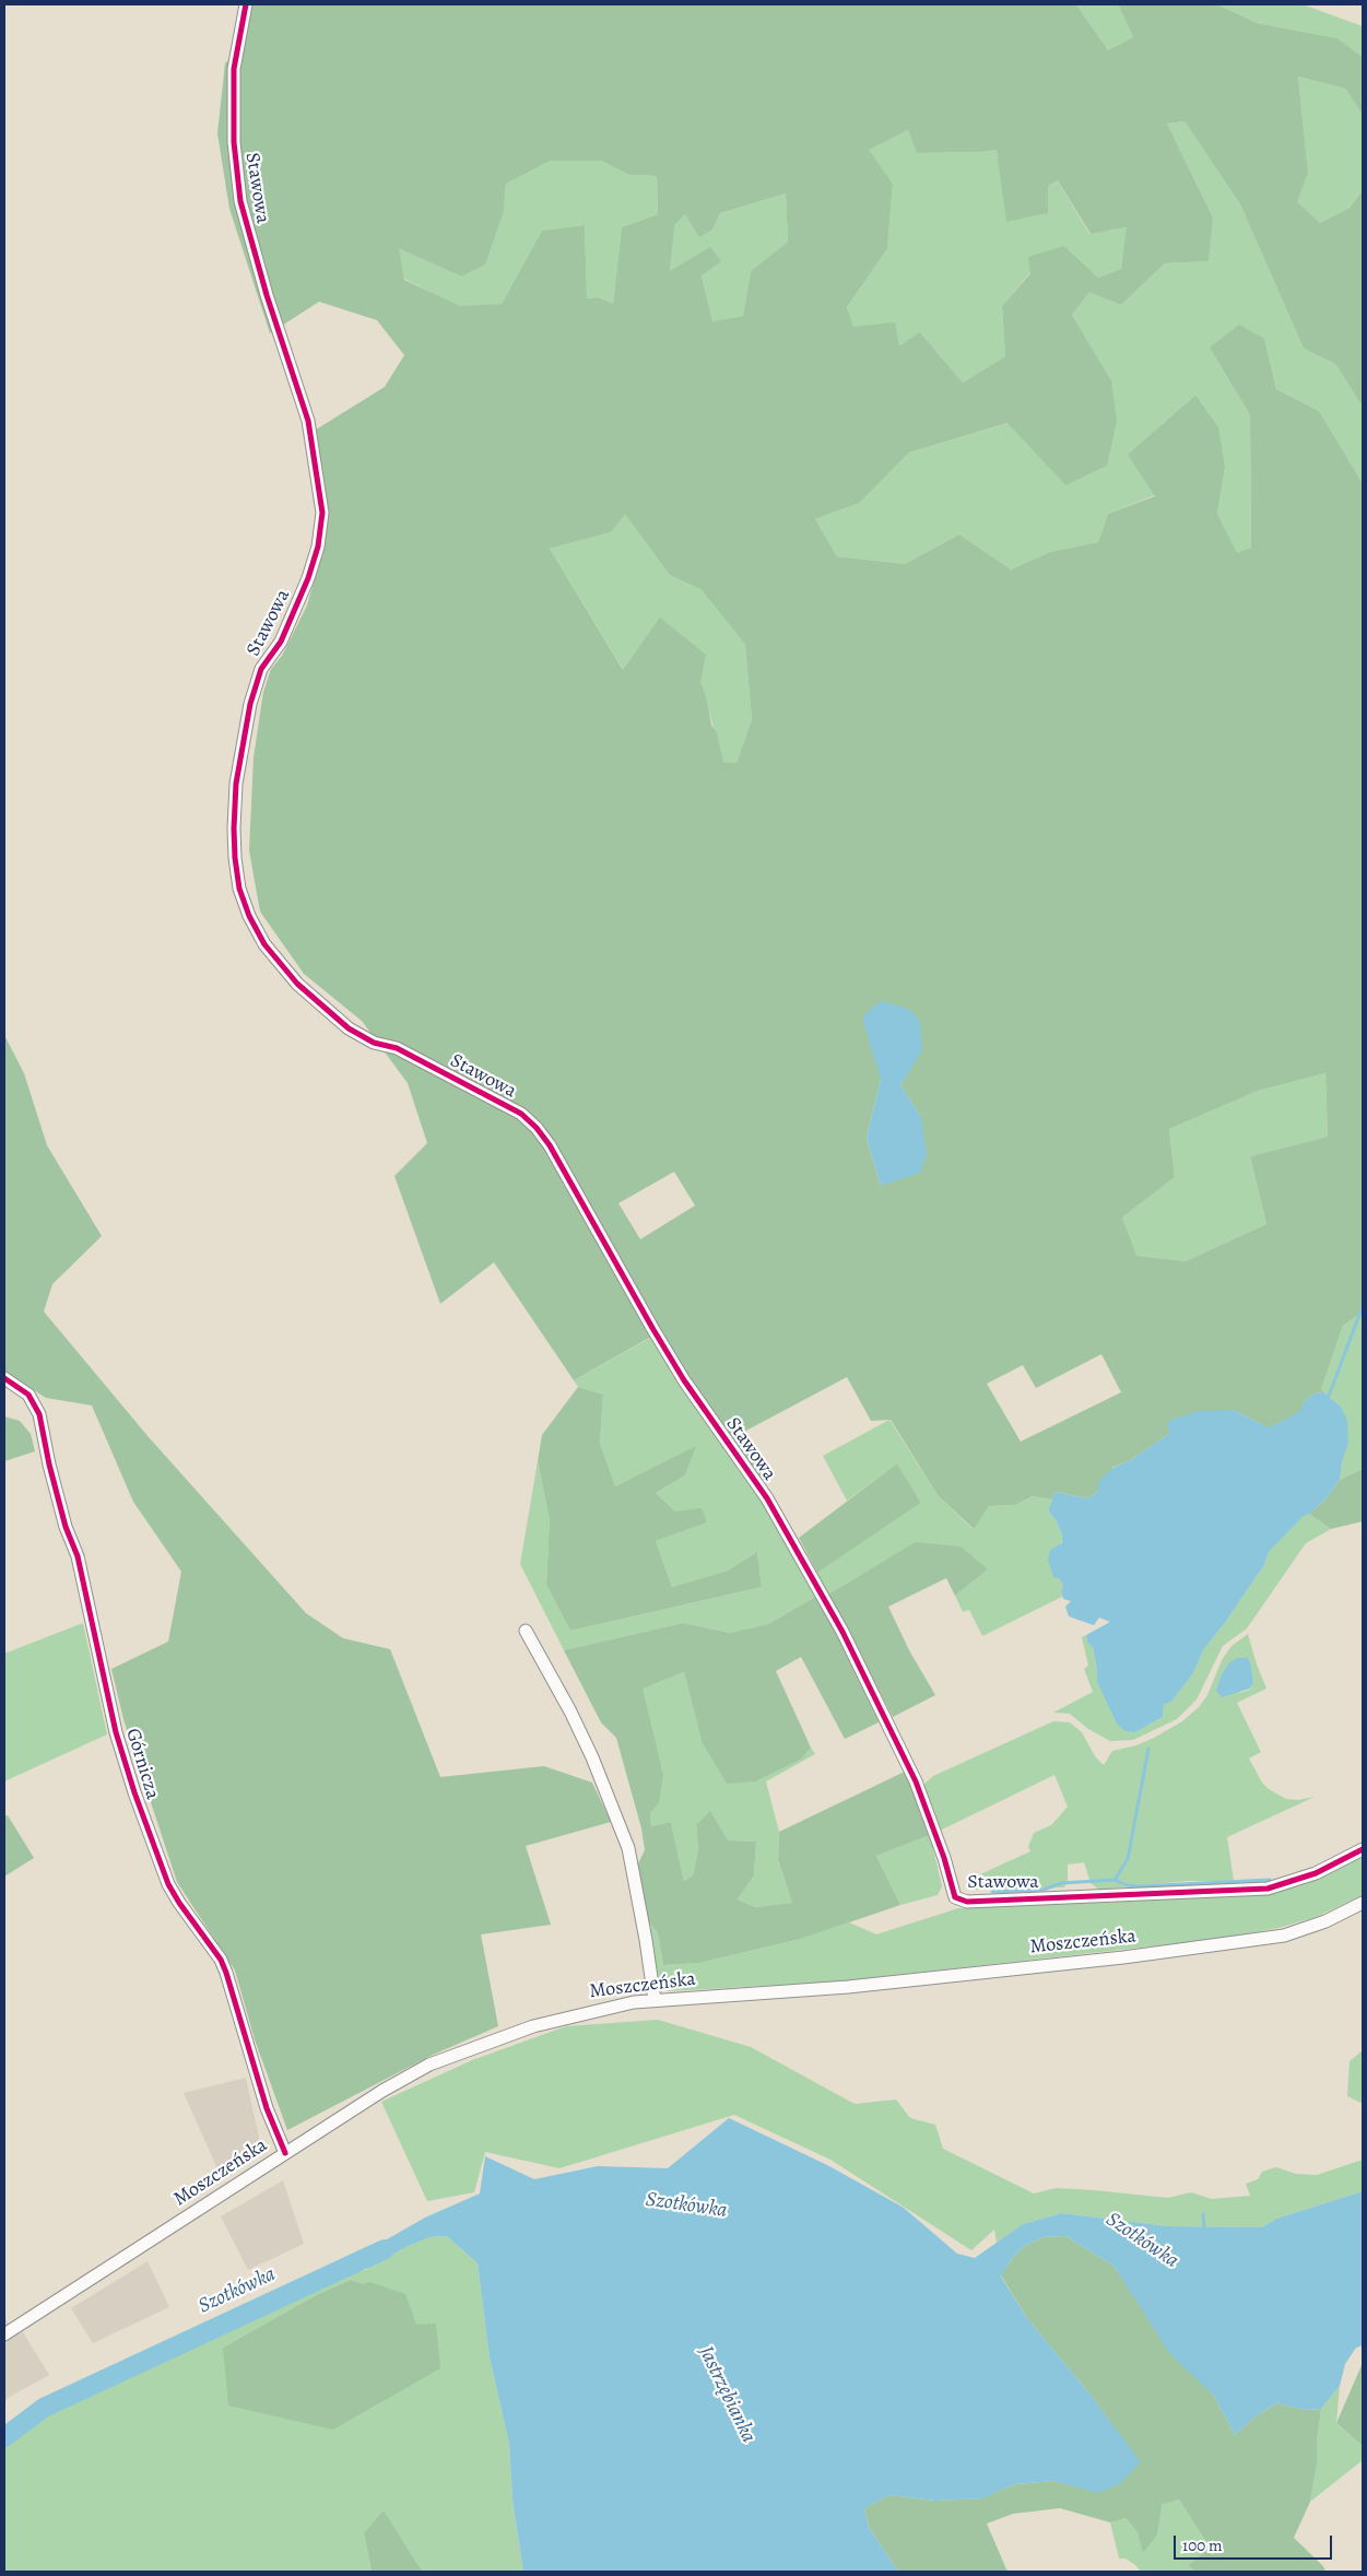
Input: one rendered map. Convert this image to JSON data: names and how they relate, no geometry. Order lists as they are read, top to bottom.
{
  "streets": {
    "street": ["Stawowa", "Górnicza", "Moszczeńska"]
  },
  "crossings": [
    ["Górnicza", "Moszczeńska"]
  ],
  "water": ["Szotkówka", "Jastrzębianka"],
  "scale_bar": "100 m"
}
